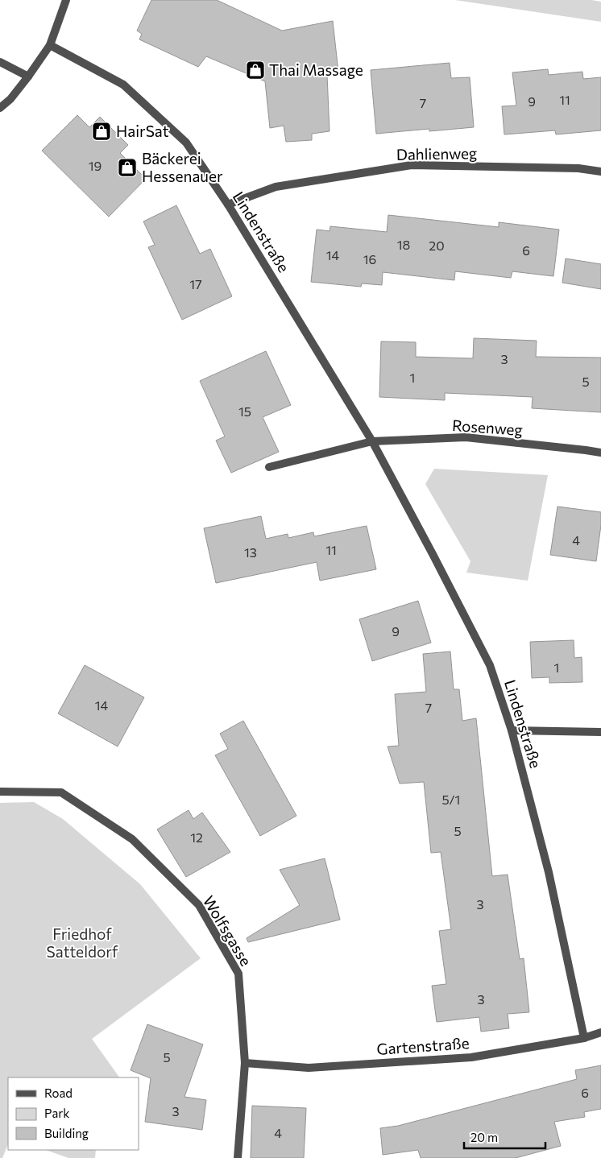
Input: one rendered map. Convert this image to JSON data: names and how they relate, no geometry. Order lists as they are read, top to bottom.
{
  "streets": {
    "street": [
      "Dahlienweg",
      "Lindenstraße",
      "Rosenweg",
      "Wolfsgasse",
      "Gartenstraße"
    ]
  },
  "crossings": [
    ["Dahlienweg", "Lindenstraße"],
    ["Lindenstraße", "Rosenweg"],
    ["Lindenstraße", "Gartenstraße"],
    ["Wolfsgasse", "Gartenstraße"]
  ],
  "parks": ["Friedhof Satteldorf"],
  "places": {
    "shop": ["Thai Massage", "HairSat", "Bäckerei Hessenauer"]
  },
  "house_numbers": [
    "11",
    "9",
    "7",
    "19",
    "18",
    "20",
    "6",
    "14",
    "16",
    "17",
    "3",
    "1",
    "5",
    "15",
    "4",
    "11",
    "13",
    "9",
    "1",
    "14",
    "7",
    "5/1",
    "5",
    "12",
    "3",
    "3",
    "5",
    "6",
    "3",
    "4"
  ],
  "legend": ["Road", "Park", "Building"],
  "scale_bar": "20 m"
}
